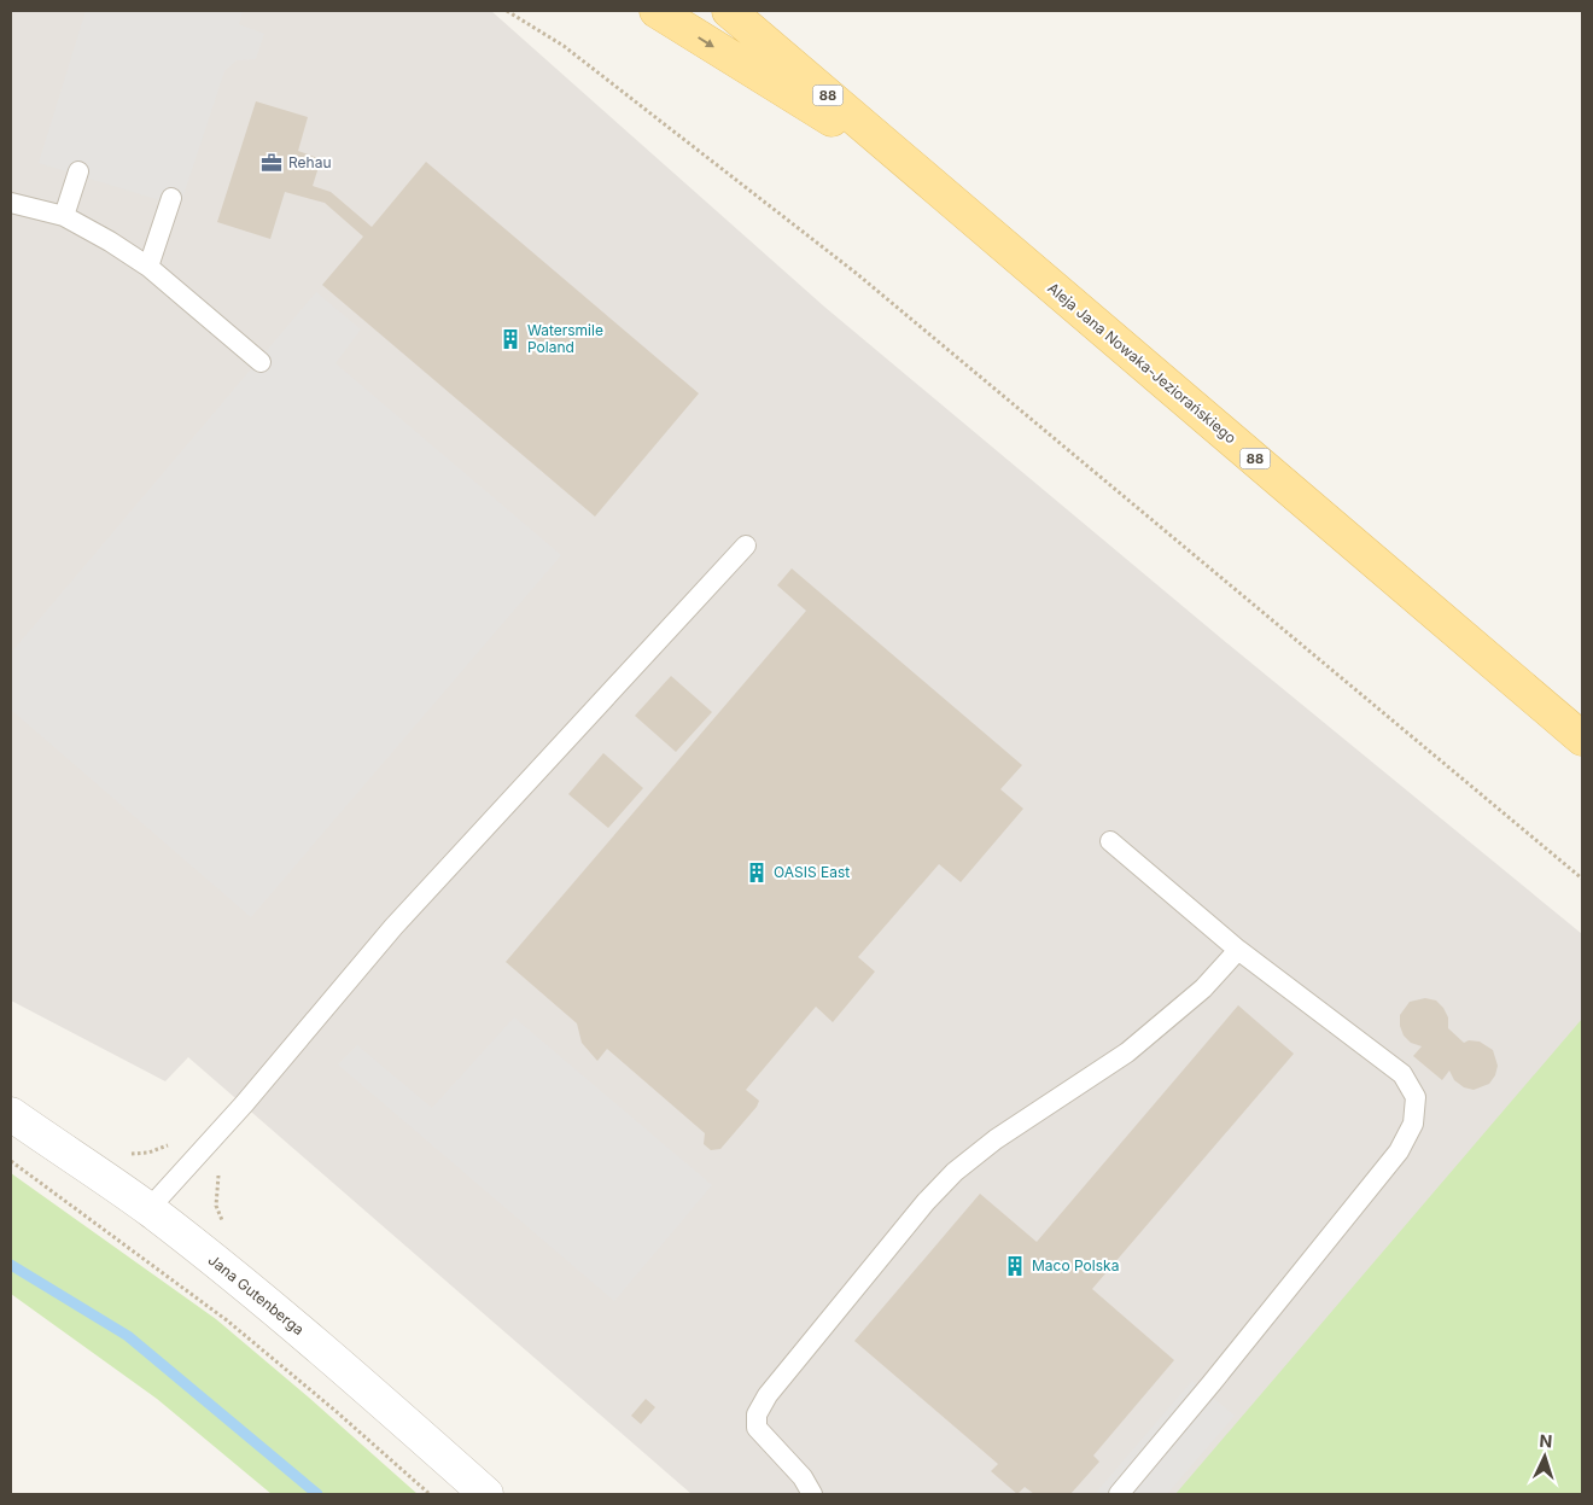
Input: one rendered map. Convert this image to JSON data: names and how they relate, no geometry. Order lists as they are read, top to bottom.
{
  "streets": {
    "main road": ["88", "Aleja Jana Nowaka-Jeziorańskiego"],
    "street": ["Jana Gutenberga"]
  },
  "places": {
    "office": ["Rehau"],
    "building": ["Watersmile Poland", "OASIS East", "Maco Polska"]
  },
  "north": "top"
}
